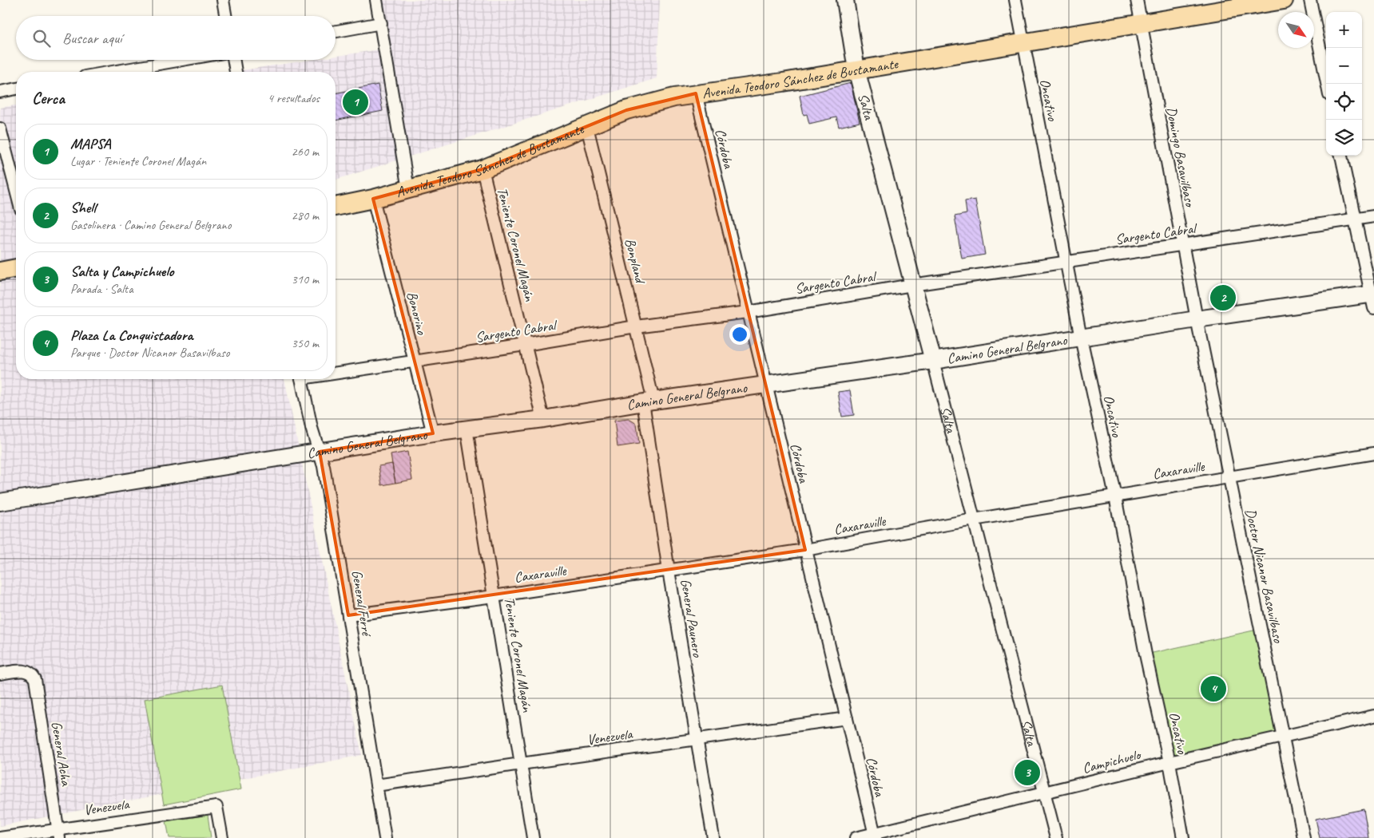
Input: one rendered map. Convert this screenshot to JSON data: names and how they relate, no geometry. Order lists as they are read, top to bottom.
{
  "streets": {
    "main road": ["Avenida Teodoro Sánchez de Bustamante"],
    "street": [
      "Oncativo",
      "Salta",
      "Córdoba",
      "Domingo Basavilbaso",
      "Sargento Cabral",
      "Teniente Coronel Magán",
      "Bonpland",
      "Bonorino",
      "Camino General Belgrano",
      "Caxaraville",
      "Doctor Nicanor Basavilbaso",
      "General Ferré",
      "General Paunero",
      "Venezuela",
      "General Acha",
      "Campichuelo"
    ]
  },
  "crossings": [
    ["Avenida Teodoro Sánchez de Bustamante", "Oncativo"],
    ["Avenida Teodoro Sánchez de Bustamante", "Salta"],
    ["Avenida Teodoro Sánchez de Bustamante", "Córdoba"],
    ["Avenida Teodoro Sánchez de Bustamante", "Domingo Basavilbaso"],
    ["Avenida Teodoro Sánchez de Bustamante", "Teniente Coronel Magán"],
    ["Avenida Teodoro Sánchez de Bustamante", "Bonpland"],
    ["Avenida Teodoro Sánchez de Bustamante", "Bonorino"],
    ["Oncativo", "Sargento Cabral"],
    ["Oncativo", "Camino General Belgrano"],
    ["Oncativo", "Caxaraville"],
    ["Oncativo", "Campichuelo"],
    ["Salta", "Sargento Cabral"],
    ["Salta", "Camino General Belgrano"],
    ["Salta", "Caxaraville"],
    ["Salta", "Campichuelo"],
    ["Córdoba", "Sargento Cabral"],
    ["Córdoba", "Camino General Belgrano"],
    ["Córdoba", "Caxaraville"],
    ["Córdoba", "Venezuela"],
    ["Córdoba", "Campichuelo"],
    ["Domingo Basavilbaso", "Sargento Cabral"],
    ["Domingo Basavilbaso", "Camino General Belgrano"],
    ["Domingo Basavilbaso", "Doctor Nicanor Basavilbaso"],
    ["Sargento Cabral", "Teniente Coronel Magán"],
    ["Sargento Cabral", "Bonpland"],
    ["Sargento Cabral", "Bonorino"],
    ["Teniente Coronel Magán", "Camino General Belgrano"],
    ["Teniente Coronel Magán", "Caxaraville"],
    ["Teniente Coronel Magán", "Venezuela"],
    ["Bonpland", "Camino General Belgrano"],
    ["Bonpland", "General Paunero"],
    ["Bonorino", "Camino General Belgrano"],
    ["Camino General Belgrano", "Doctor Nicanor Basavilbaso"],
    ["Camino General Belgrano", "General Ferré"],
    ["Camino General Belgrano", "General Paunero"],
    ["Caxaraville", "Doctor Nicanor Basavilbaso"],
    ["Caxaraville", "General Ferré"],
    ["Caxaraville", "General Paunero"],
    ["Doctor Nicanor Basavilbaso", "Campichuelo"],
    ["General Ferré", "Venezuela"],
    ["General Paunero", "Venezuela"],
    ["Venezuela", "General Acha"]
  ],
  "north": "bottom right",
  "page": {
    "map_buttons": ["+", "−"],
    "search": "Buscar aquí",
    "heading": ["Cerca", "4 resultados"],
    "pins": [
      "1",
      "2",
      "4",
      "3"
    ],
    "list": [
      {
        "mark": "1",
        "name": "MAPSA",
        "note": "Lugar · Teniente Coronel Magán",
        "value": "260 m"
      },
      {
        "mark": "2",
        "name": "Shell",
        "note": "Gasolinera · Camino General Belgrano",
        "value": "280 m"
      },
      {
        "mark": "3",
        "name": "Salta y Campichuelo",
        "note": "Parada · Salta",
        "value": "310 m"
      },
      {
        "mark": "4",
        "name": "Plaza La Conquistadora",
        "note": "Parque · Doctor Nicanor Basavilbaso",
        "value": "350 m"
      }
    ]
  }
}
